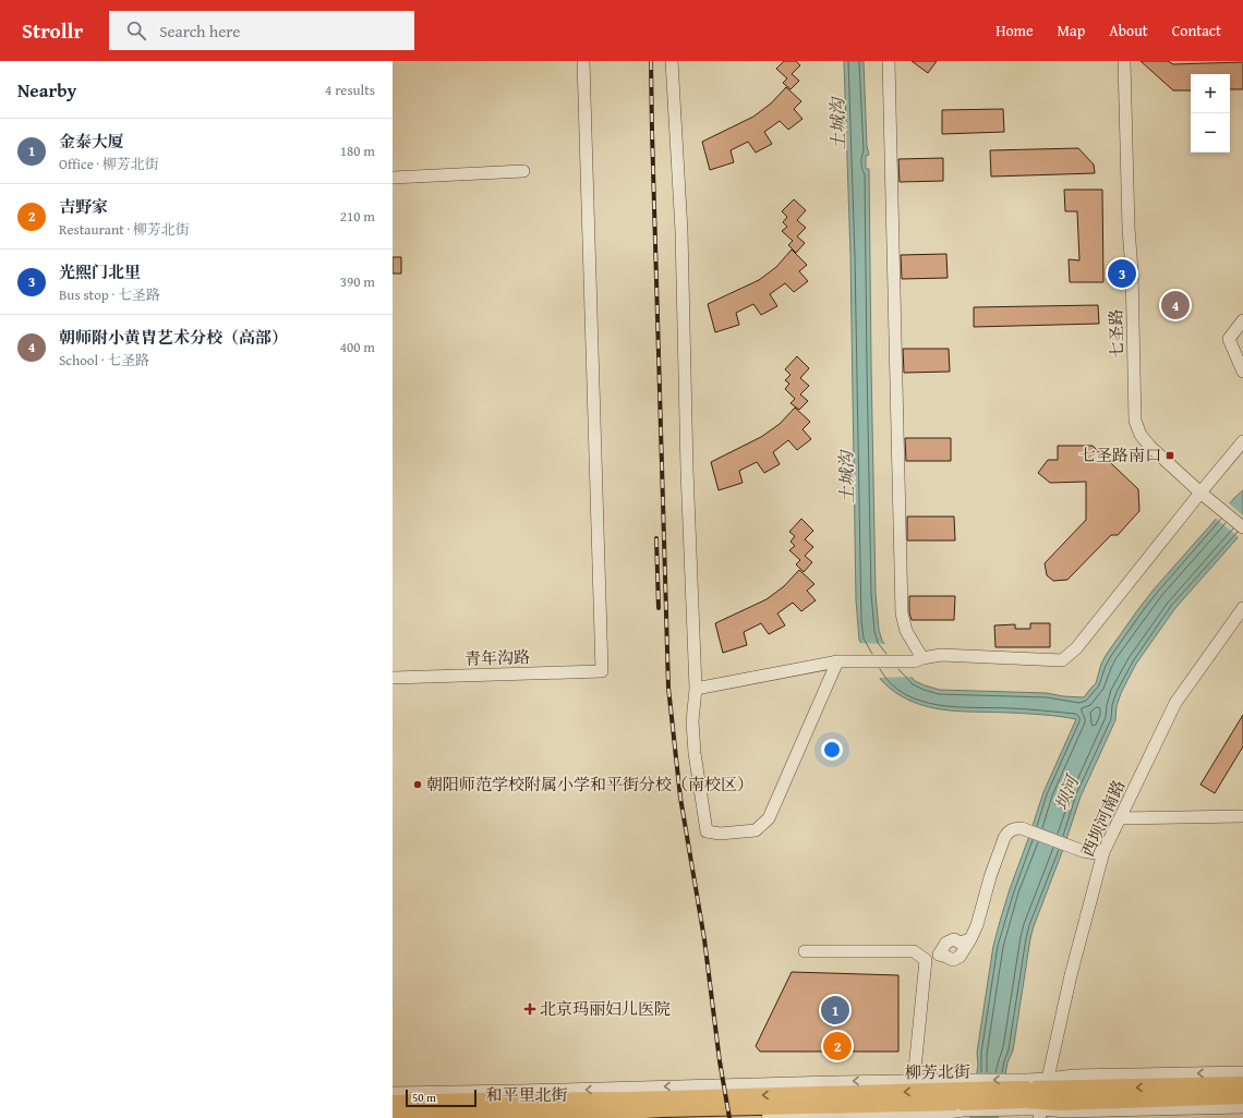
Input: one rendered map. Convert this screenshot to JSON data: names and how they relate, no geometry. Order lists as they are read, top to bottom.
{
  "streets": {
    "main road": ["柳芳北街", "和平里北街"],
    "street": ["七圣路", "青年沟路", "西坝河南路"]
  },
  "crossings": [
    ["西坝河南路", "柳芳北街"],
    ["柳芳北街", "和平里北街"]
  ],
  "water": ["土城沟", "坝河"],
  "places": {
    "transit": ["七圣路南口"],
    "other": ["朝阳师范学校附属小学和平街分校（南校区）"],
    "health": ["北京玛丽妇儿医院"]
  },
  "scale_bar": "50 m",
  "page": {
    "header": "Strollr",
    "search": "Search here",
    "nav": [
      "Home",
      "Map",
      "About",
      "Contact"
    ],
    "heading": ["Nearby", "4 results"],
    "map_buttons": ["+", "−"],
    "list": [
      {
        "mark": "1",
        "name": "金泰大厦",
        "note": "Office · 柳芳北街",
        "value": "180 m"
      },
      {
        "mark": "2",
        "name": "吉野家",
        "note": "Restaurant · 柳芳北街",
        "value": "210 m"
      },
      {
        "mark": "3",
        "name": "光熙门北里",
        "note": "Bus stop · 七圣路",
        "value": "390 m"
      },
      {
        "mark": "4",
        "name": "朝师附小黄胄艺术分校（高部）",
        "note": "School · 七圣路",
        "value": "400 m"
      }
    ],
    "pins": [
      "3",
      "4",
      "1",
      "2"
    ],
    "scale": "50 m"
  }
}
